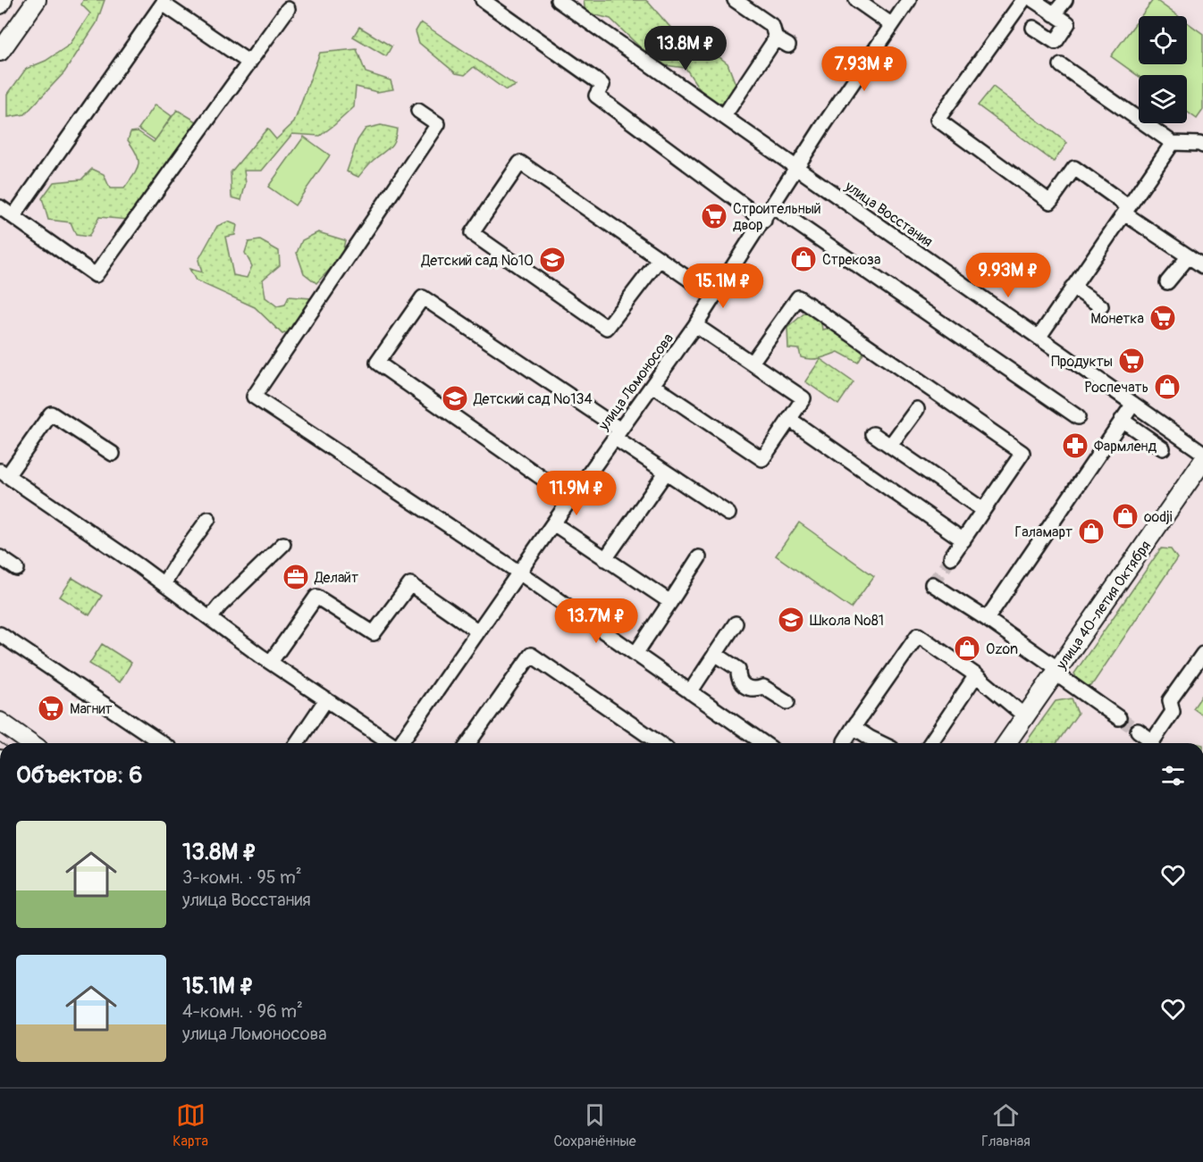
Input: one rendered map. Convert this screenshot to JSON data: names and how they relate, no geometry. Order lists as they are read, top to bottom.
{
  "streets": {
    "main road": ["улица 40-летия Октября"],
    "street": ["улица Восстания", "улица Ломоносова"]
  },
  "crossings": [
    ["улица Восстания", "улица Ломоносова"]
  ],
  "places": {
    "supermarket": [
      "Строительный двор",
      "Монетка",
      "Продукты",
      "Магнит"
    ],
    "shop": [
      "Стрекоза",
      "Роспечать",
      "oodji",
      "Галамарт",
      "Ozon"
    ],
    "school or university": ["Детский сад №10", "Детский сад №134", "Школа №81"],
    "pharmacy": ["Фармленд"],
    "office": ["Делайт"]
  },
  "page": {
    "price": [
      "13.8M ₽",
      "7.93M ₽",
      "9.93M ₽",
      "15.1M ₽",
      "11.9M ₽",
      "13.7M ₽"
    ],
    "heading": "Объектов: 6",
    "list": [
      {
        "name": "13.8M ₽",
        "note": "3-комн. · 95 m² · улица Восстания"
      },
      {
        "name": "15.1M ₽",
        "note": "4-комн. · 96 m² · улица Ломоносова"
      }
    ],
    "tabs": ["Карта", "Сохранённые", "Главная"]
  }
}
